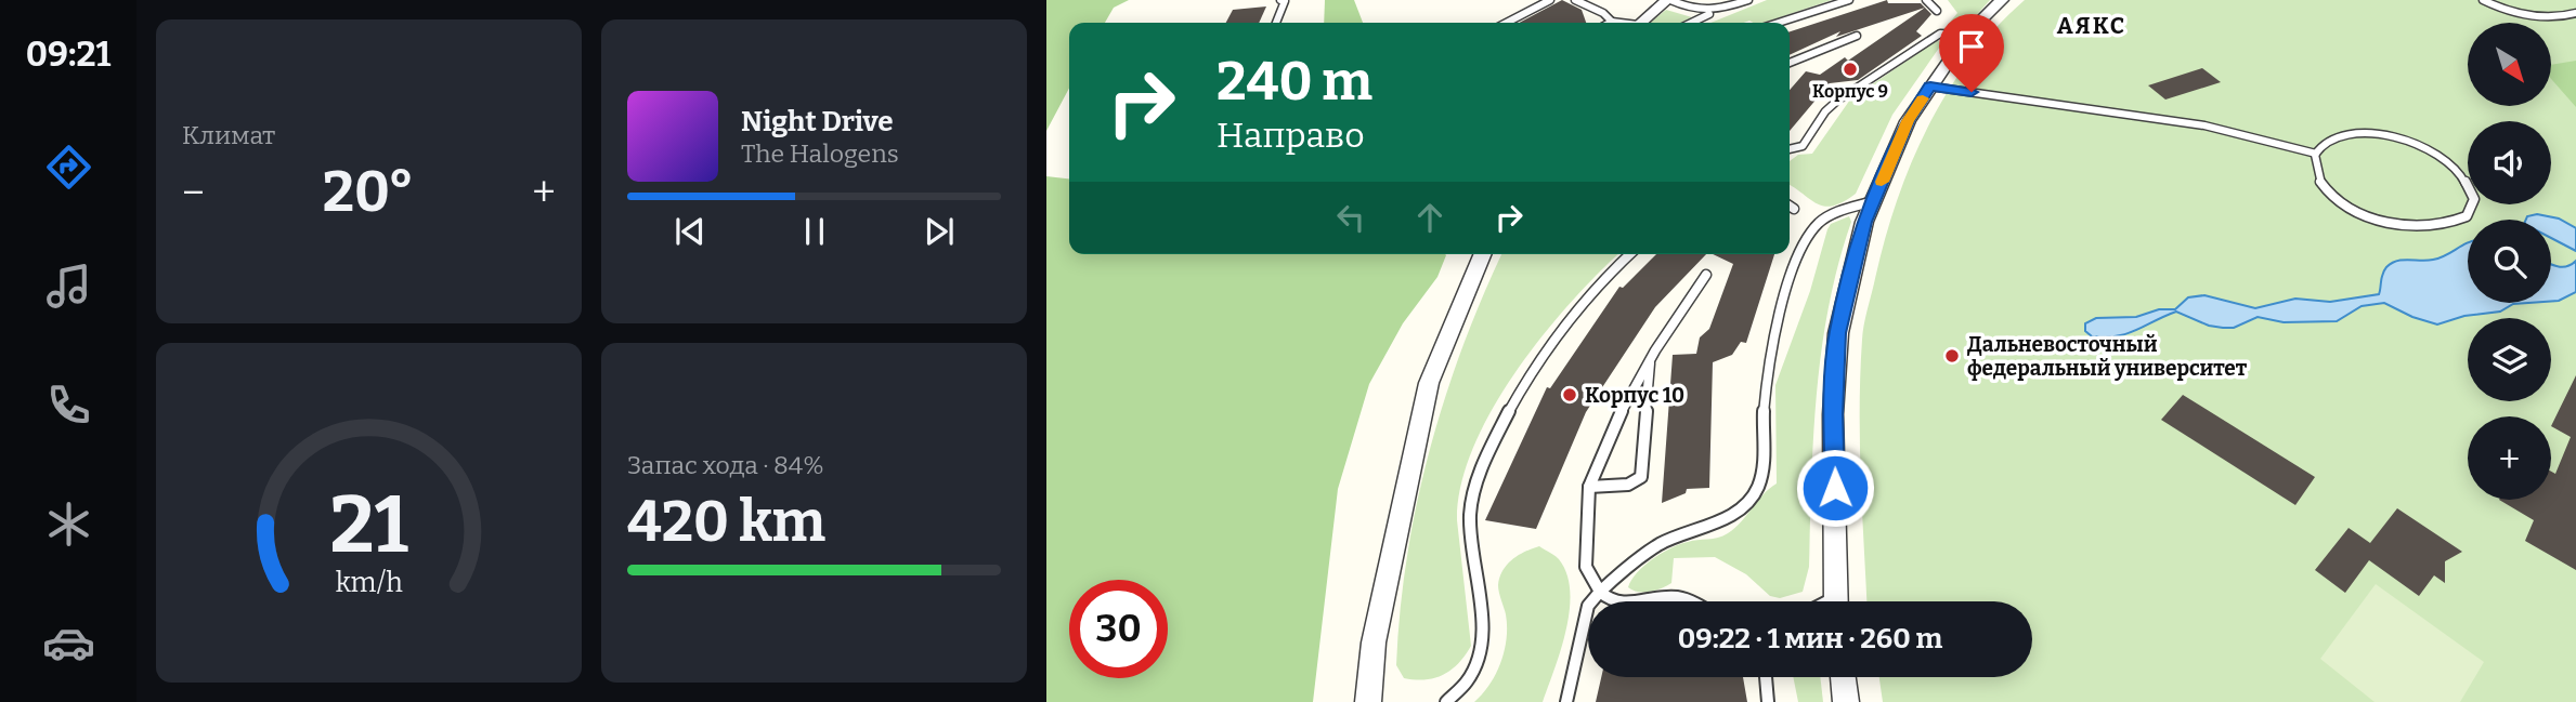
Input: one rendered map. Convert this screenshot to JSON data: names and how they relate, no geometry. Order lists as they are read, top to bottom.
{
  "districts": ["АЯКС"],
  "places": ["Корпус 9", "Дальневосточный федеральный университет", "Корпус 10"],
  "north": "bottom right",
  "page": {
    "tabs": "09:21",
    "tile": [
      "Климат",
      ["Запас хода · 84%", "420 km"]
    ],
    "map_buttons": "+",
    "turn": ["240 m", "Направо"],
    "song": ["Night Drive", "The Halogens"],
    "heat": ["−", "20°", "+"],
    "limit": "30",
    "trip": "09:22 · 1 мин · 260 m",
    "gauge": ["21", "km/h"]
  }
}
